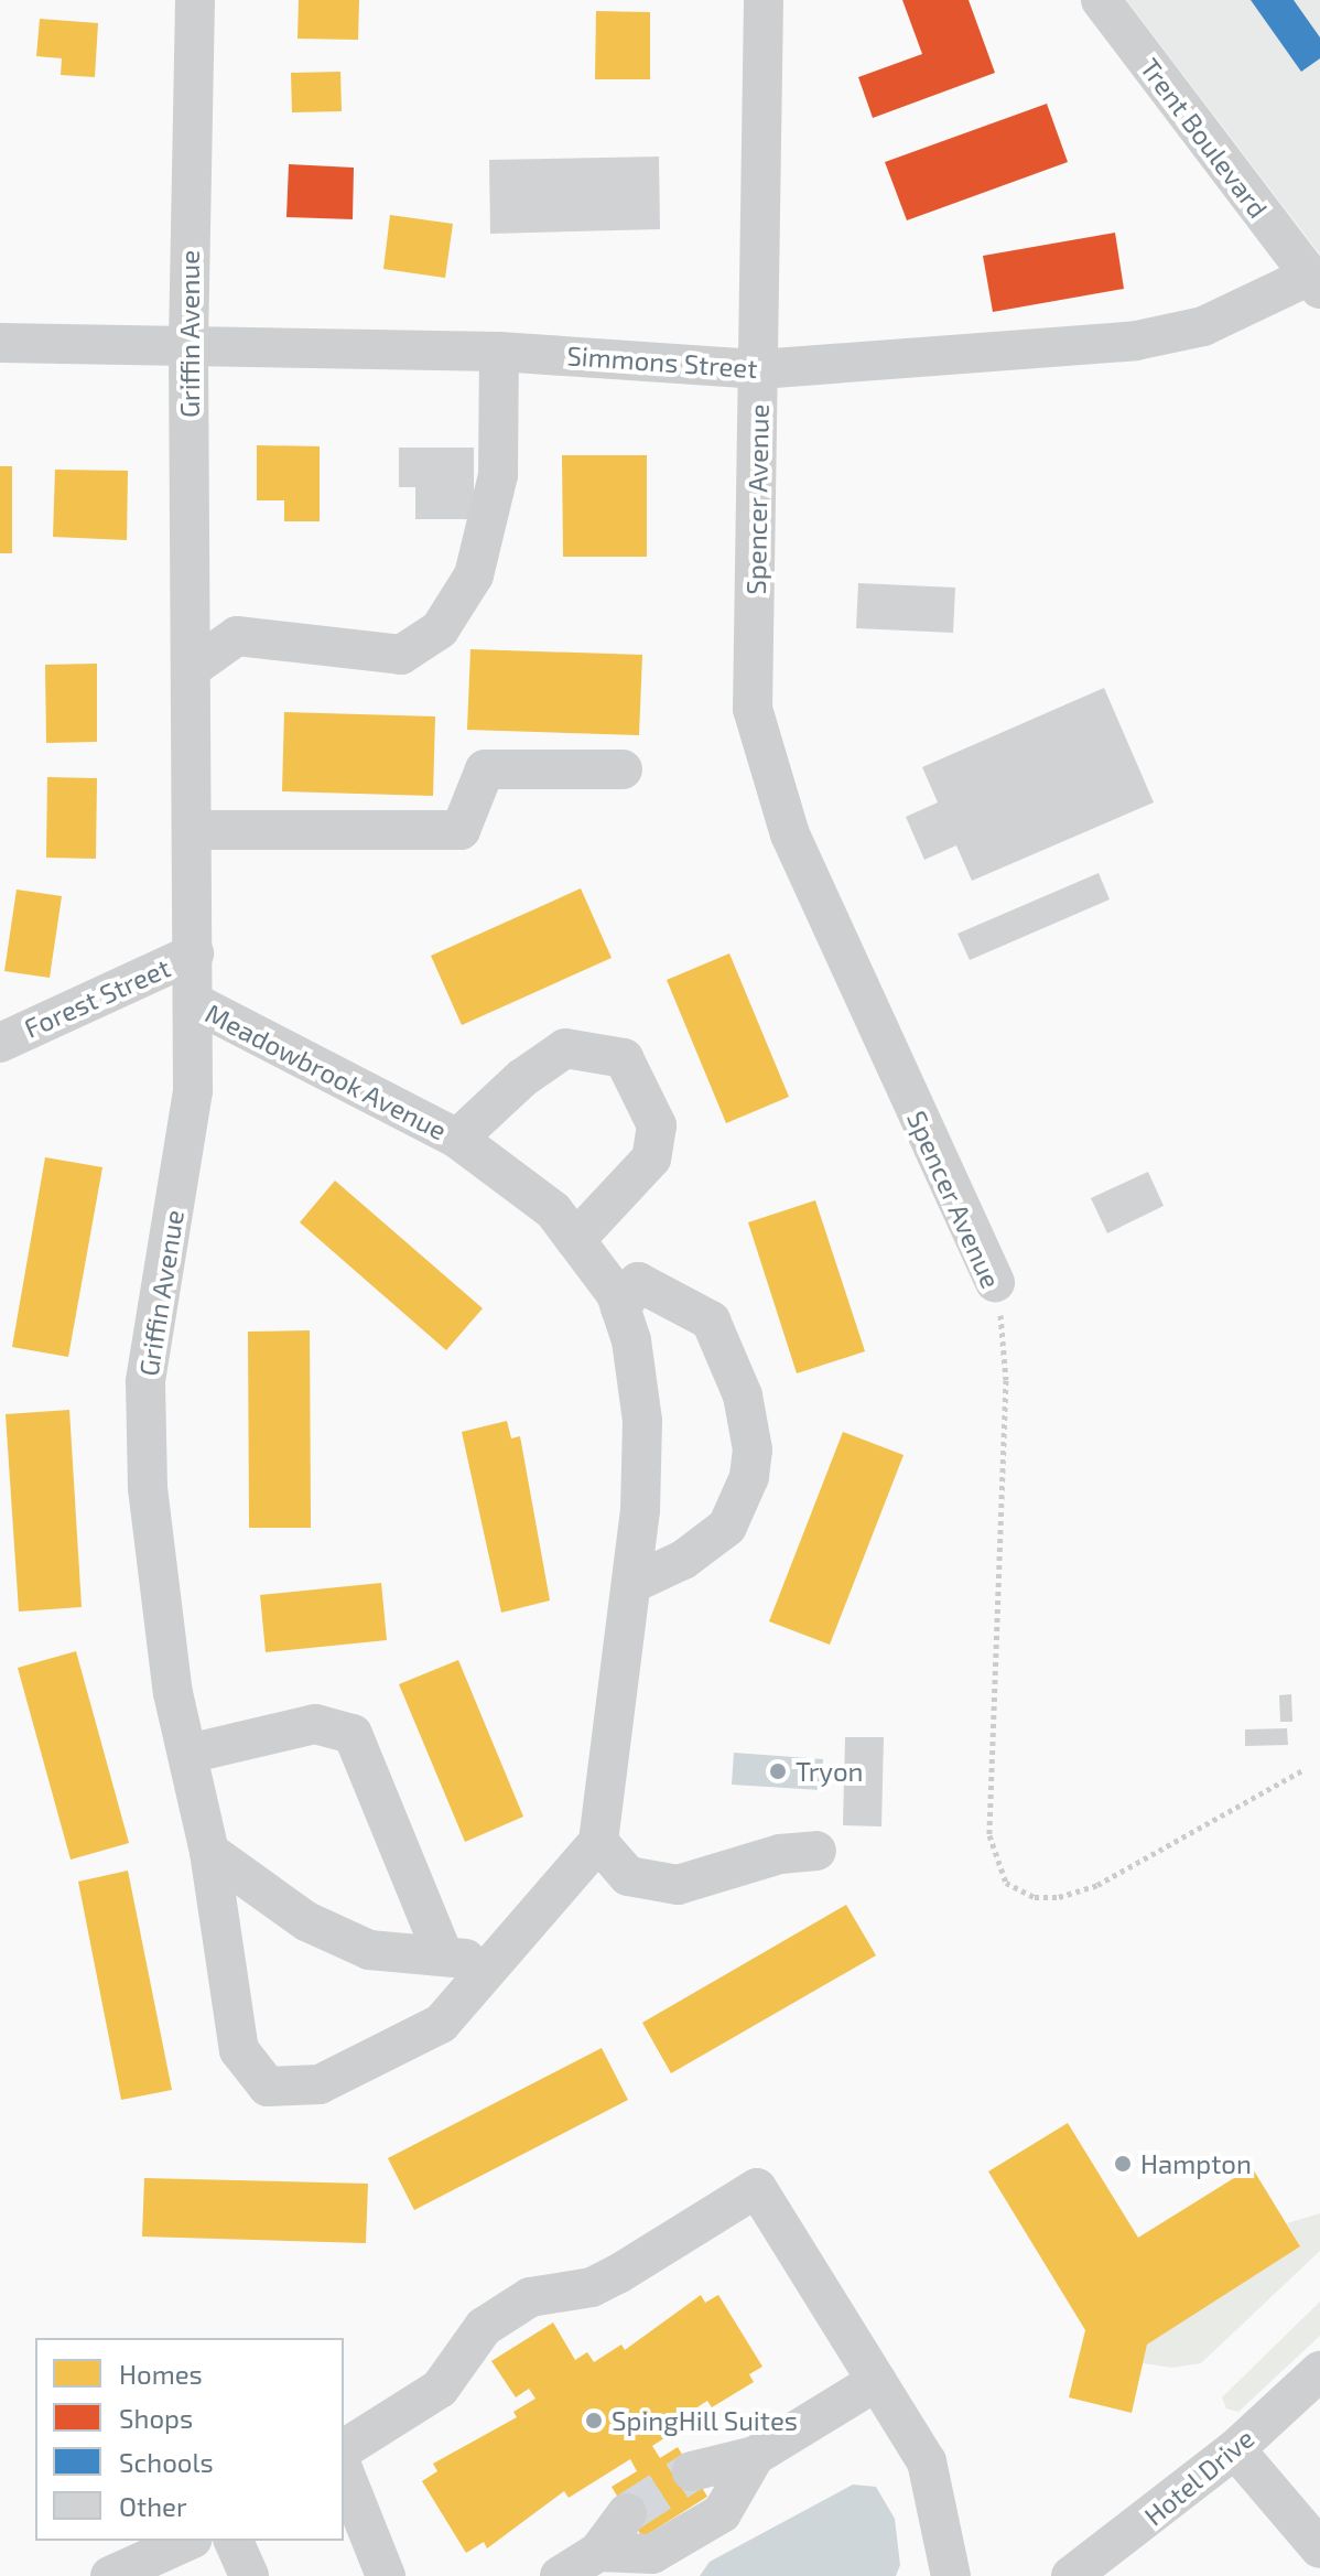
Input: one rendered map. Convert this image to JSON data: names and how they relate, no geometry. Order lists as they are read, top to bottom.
{
  "streets": {
    "street": [
      "Trent Boulevard",
      "Griffin Avenue",
      "Simmons Street",
      "Spencer Avenue",
      "Forest Street",
      "Meadowbrook Avenue",
      "Hotel Drive"
    ]
  },
  "crossings": [
    ["Trent Boulevard", "Simmons Street"],
    ["Griffin Avenue", "Simmons Street"],
    ["Griffin Avenue", "Forest Street"],
    ["Griffin Avenue", "Meadowbrook Avenue"],
    ["Simmons Street", "Spencer Avenue"]
  ],
  "places": ["Tryon", "Hampton", "SpingHill Suites"],
  "legend": [
    "Homes",
    "Shops",
    "Schools",
    "Other"
  ]
}
